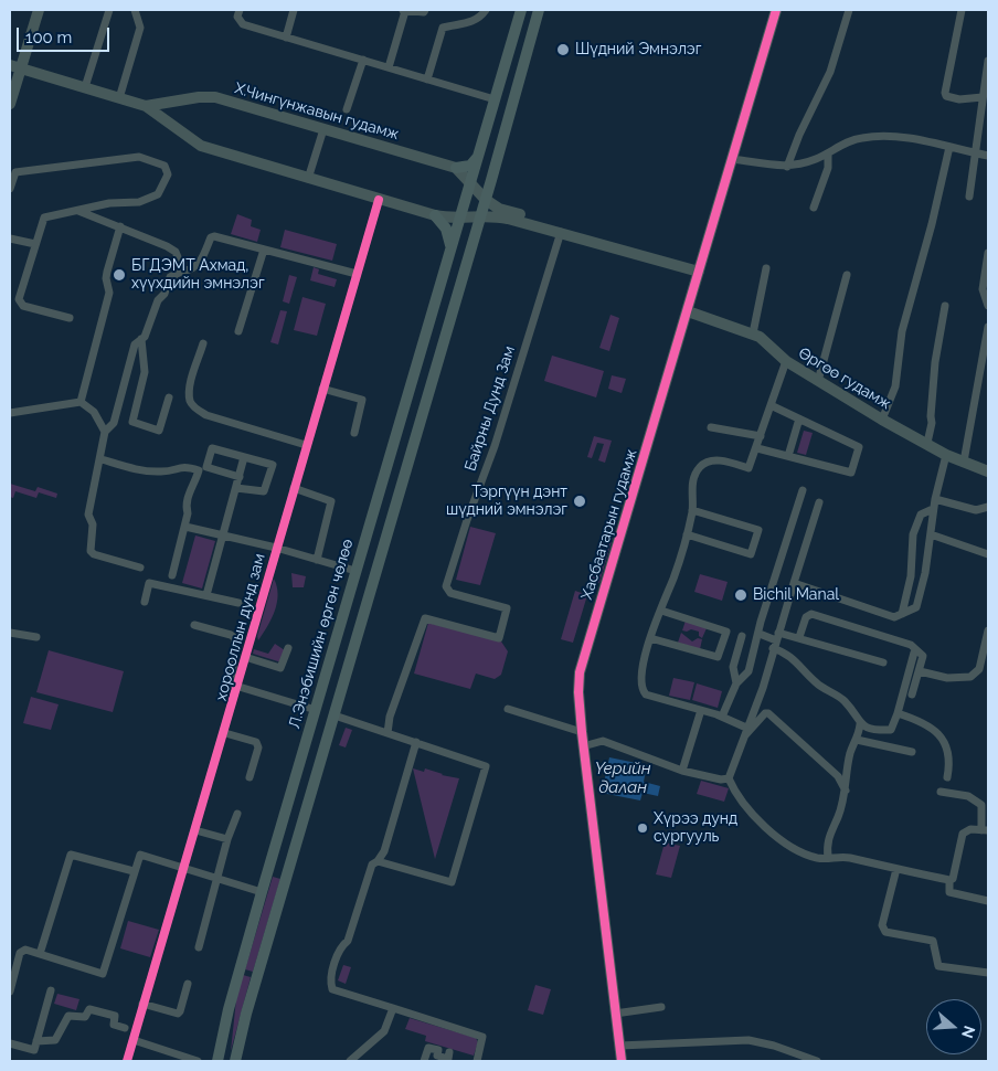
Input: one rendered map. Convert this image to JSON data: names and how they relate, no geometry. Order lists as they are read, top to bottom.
{
  "streets": {
    "main road": ["Л.Энэбишийн өргөн чөлөө"],
    "street": [
      "Х.Чингүнжавын гудамж",
      "Өргөө гудамж",
      "Байрны Дунд Зам",
      "Хасбаатарын гудамж",
      "хорооллын дунд зам"
    ]
  },
  "crossings": [
    ["Х.Чингүнжавын гудамж", "хорооллын дунд зам"],
    ["Х.Чингүнжавын гудамж", "Л.Энэбишийн өргөн чөлөө"],
    ["Өргөө гудамж", "Хасбаатарын гудамж"]
  ],
  "water": ["Үерийн далан"],
  "places": [
    "Шүдний Эмнэлэг",
    "БГДЭМТ Ахмад, хүүхдийн эмнэлэг",
    "Тэргүүн дэнт шүдний эмнэлэг",
    "Bichil Manal",
    "Хүрээ дунд сургууль"
  ],
  "scale_bar": "100 m",
  "north": "right"
}
